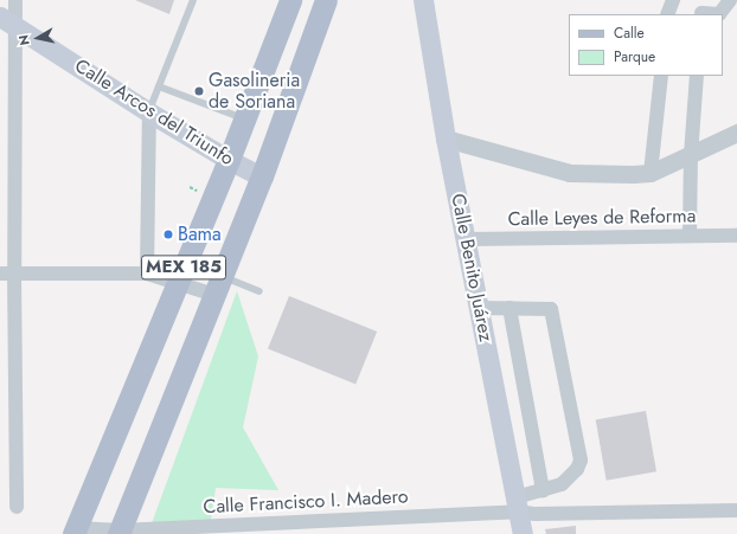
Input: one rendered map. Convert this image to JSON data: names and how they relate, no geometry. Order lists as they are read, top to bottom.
{
  "streets": {
    "main road": ["Calle Arcos del Triunfo", "MEX 185", "Calle Benito Juárez"],
    "street": ["Calle Leyes de Reforma", "Calle Francisco I. Madero"]
  },
  "crossings": [
    ["Calle Arcos del Triunfo", "MEX 185"],
    ["Calle Leyes de Reforma", "Calle Benito Juárez"],
    ["MEX 185", "Calle Francisco I. Madero"],
    ["Calle Benito Juárez", "Calle Francisco I. Madero"]
  ],
  "places": ["Gasolineria de Soriana", "Bama"],
  "legend": ["Calle", "Parque"],
  "north": "left"
}
